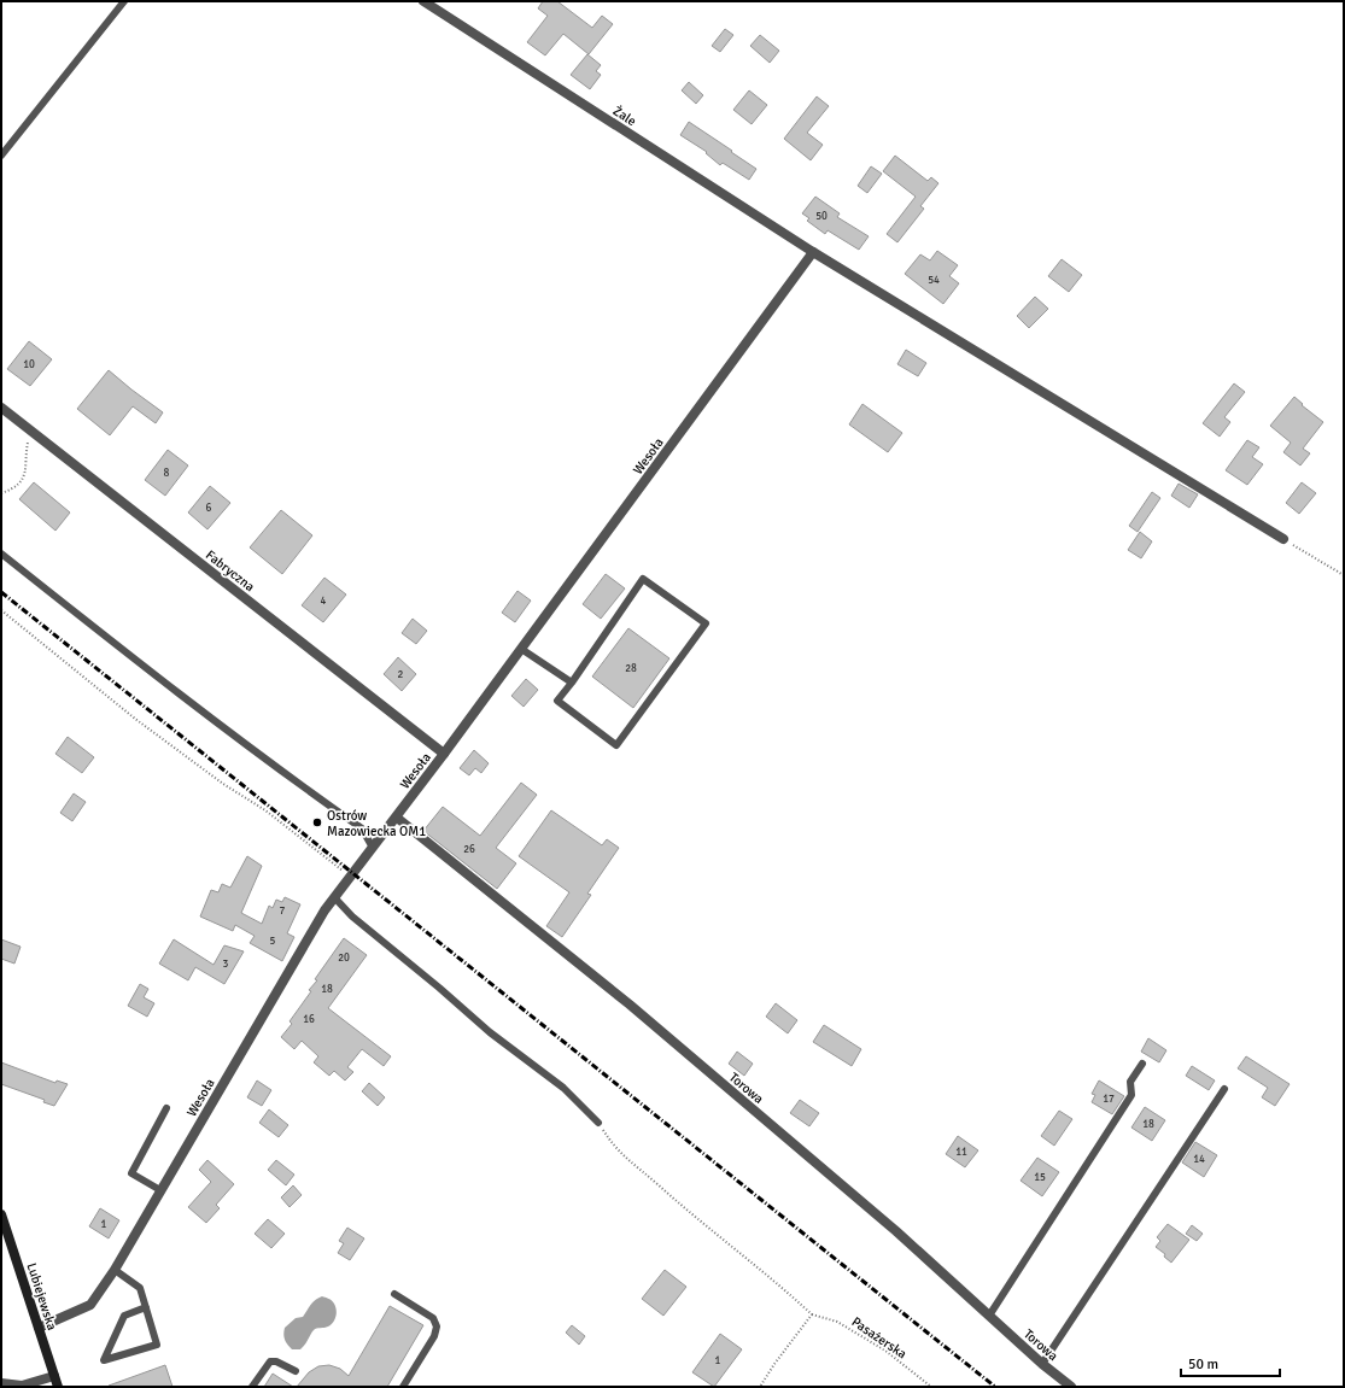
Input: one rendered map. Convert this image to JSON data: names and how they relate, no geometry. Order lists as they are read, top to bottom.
{
  "streets": {
    "main road": ["Lubiejewska"],
    "street": [
      "Żale",
      "Wesoła",
      "Fabryczna",
      "Torowa"
    ],
    "path": ["Pasażerska"]
  },
  "crossings": [
    ["Żale", "Wesoła"],
    ["Wesoła", "Fabryczna"],
    ["Wesoła", "Torowa"],
    ["Wesoła", "Lubiejewska"]
  ],
  "places": ["Ostrów Mazowiecka OM1"],
  "house_numbers": [
    "50",
    "54",
    "10",
    "8",
    "6",
    "4",
    "28",
    "2",
    "26",
    "7",
    "5",
    "20",
    "3",
    "18",
    "16",
    "17",
    "18",
    "11",
    "14",
    "15",
    "1",
    "1"
  ],
  "scale_bar": "50 m"
}
